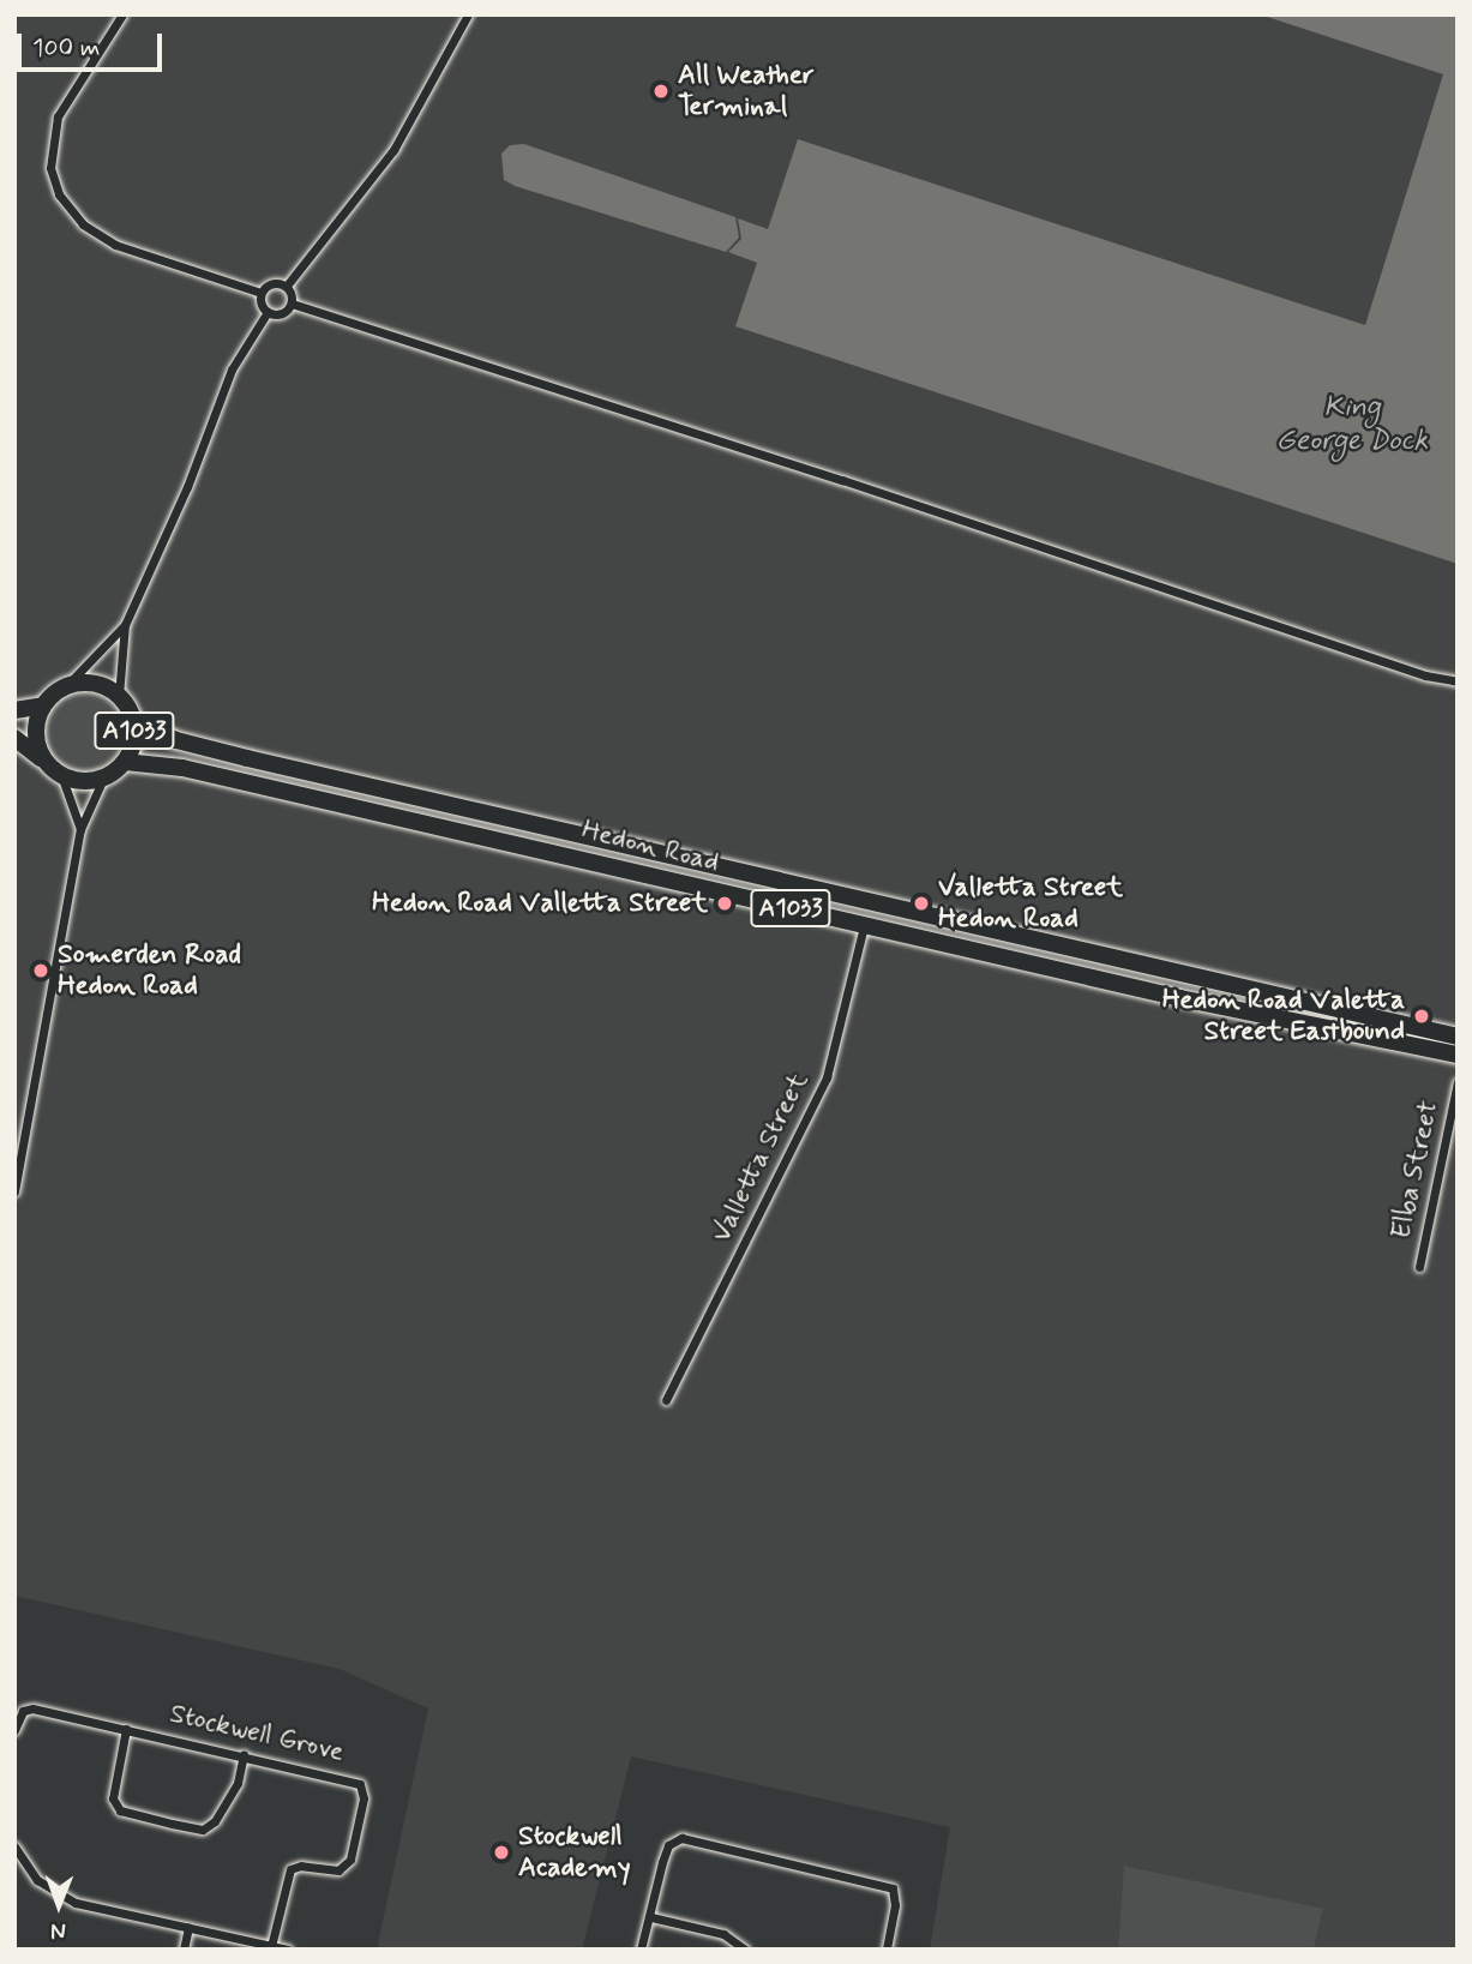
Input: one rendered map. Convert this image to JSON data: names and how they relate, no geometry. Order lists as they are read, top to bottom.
{
  "streets": {
    "highway": ["A1033", "Hedon Road"],
    "street": ["Valletta Street", "Elba Street", "Stockwell Grove"]
  },
  "crossings": [
    ["A1033", "Hedon Road"],
    ["Hedon Road", "Valletta Street"]
  ],
  "water": ["King George Dock"],
  "places": [
    "All Weather Terminal",
    "Hedon Road Valletta Street",
    "Valletta Street Hedon Road",
    "Somerden Road Hedon Road",
    "Hedon Road Valetta Street Eastbound",
    "Stockwell Academy"
  ],
  "scale_bar": "100 m",
  "north": "bottom"
}
